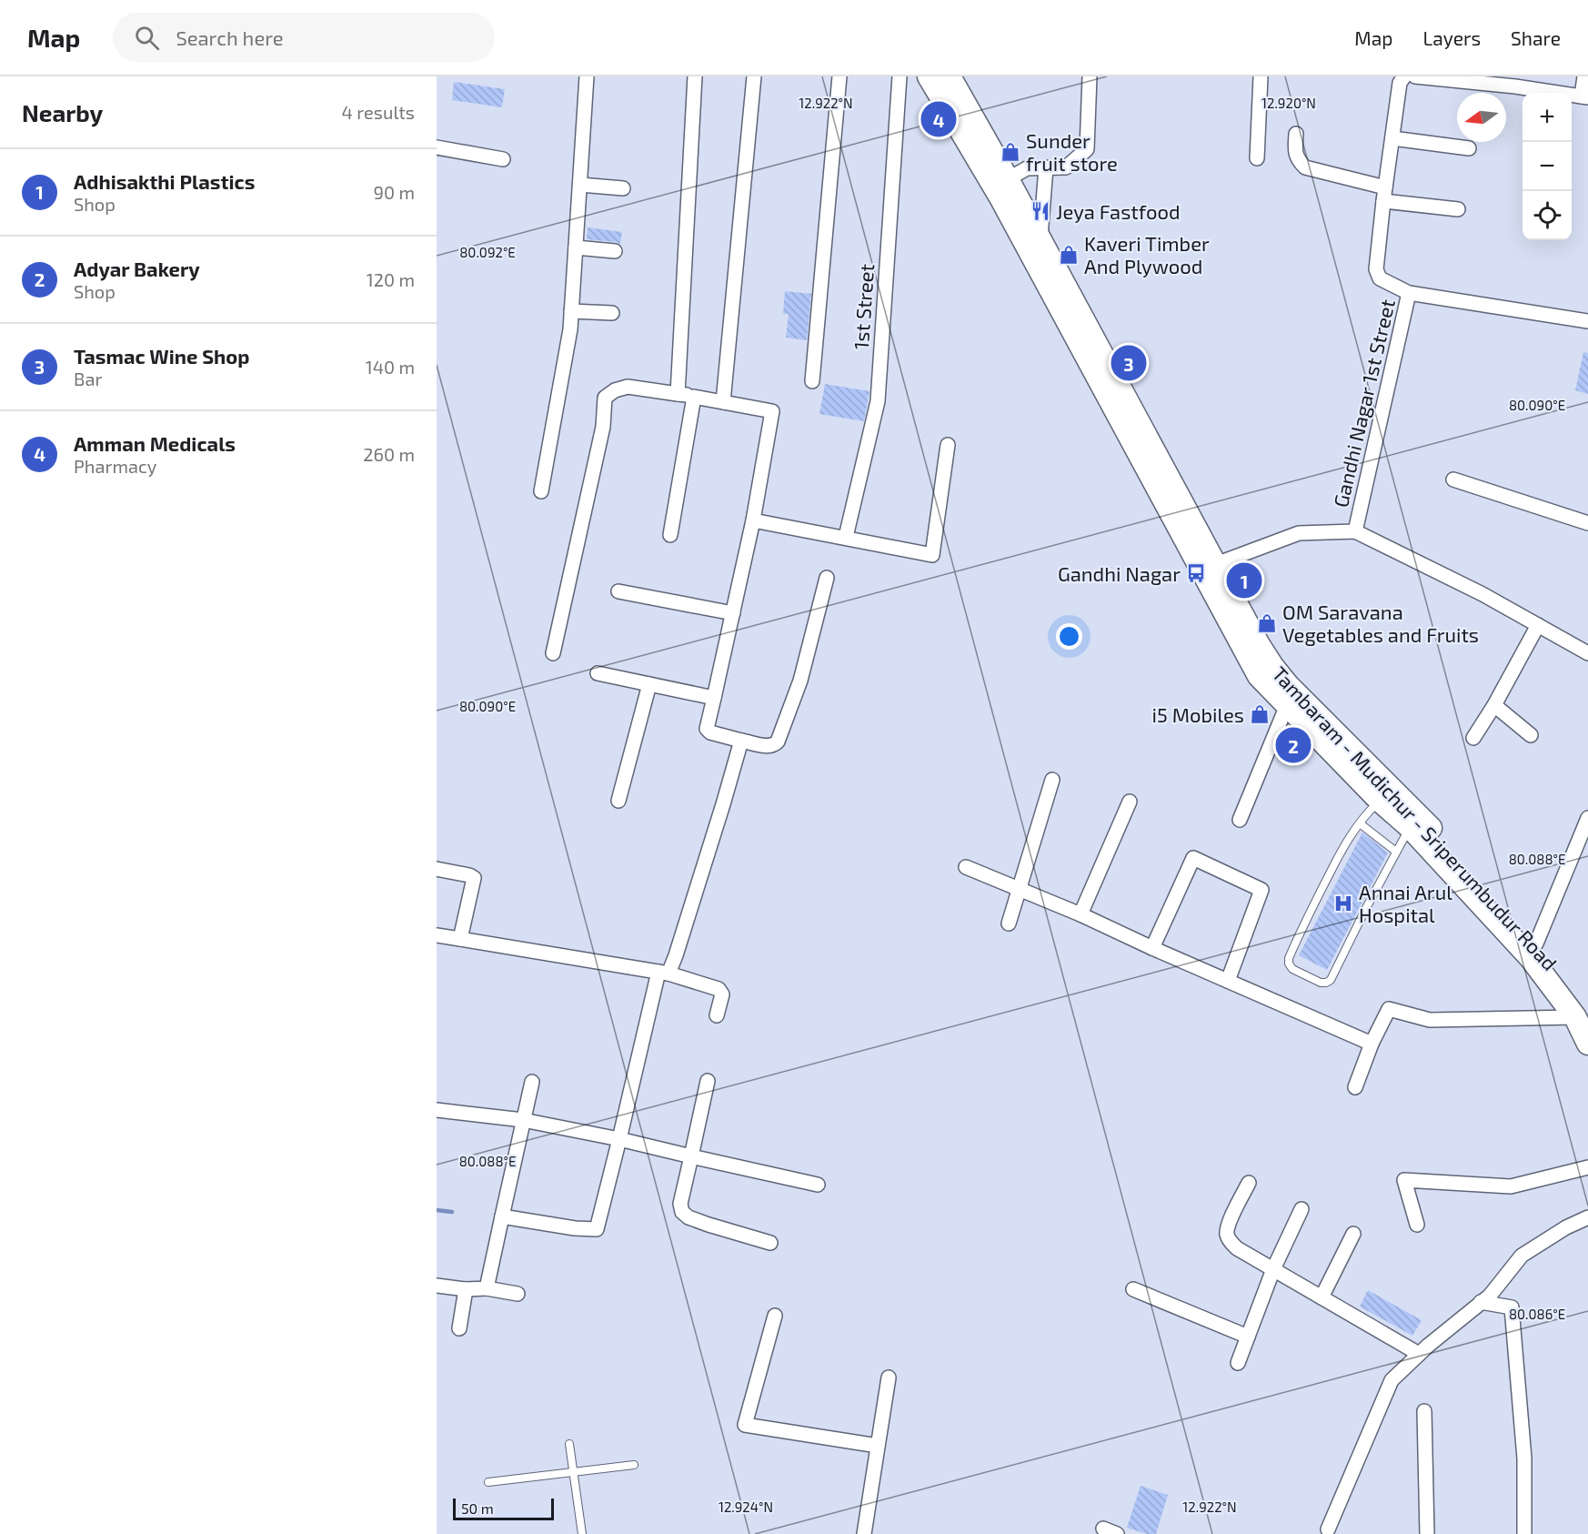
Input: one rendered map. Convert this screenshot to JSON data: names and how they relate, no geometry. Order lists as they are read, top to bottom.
{
  "streets": {
    "main road": ["Tambaram - Mudichur - Sriperumbudur Road"],
    "street": ["1st Street", "Gandhi Nagar 1st Street"]
  },
  "places": {
    "shop": [
      "Sunder fruit store",
      "Kaveri Timber And Plywood",
      "OM Saravana Vegetables and Fruits",
      "i5 Mobiles"
    ],
    "restaurant": ["Jeya Fastfood"],
    "bus stop": ["Gandhi Nagar"],
    "hospital": ["Annai Arul Hospital"]
  },
  "scale_bar": "50 m",
  "north": "left",
  "page": {
    "header": "Map",
    "search": "Search here",
    "nav": ["Map", "Layers", "Share"],
    "heading": ["Nearby", "4 results"],
    "map_buttons": ["+", "−"],
    "pins": [
      "4",
      "3",
      "1",
      "2"
    ],
    "list": [
      {
        "mark": "1",
        "name": "Adhisakthi Plastics",
        "note": "Shop",
        "value": "90 m"
      },
      {
        "mark": "2",
        "name": "Adyar Bakery",
        "note": "Shop",
        "value": "120 m"
      },
      {
        "mark": "3",
        "name": "Tasmac Wine Shop",
        "note": "Bar",
        "value": "140 m"
      },
      {
        "mark": "4",
        "name": "Amman Medicals",
        "note": "Pharmacy",
        "value": "260 m"
      }
    ],
    "scale": "50 m"
  },
  "coordinates": [
    "12.920°N",
    "12.922°N",
    "80.092°E",
    "80.090°E",
    "80.088°E",
    "80.086°E",
    "12.924°N"
  ]
}
